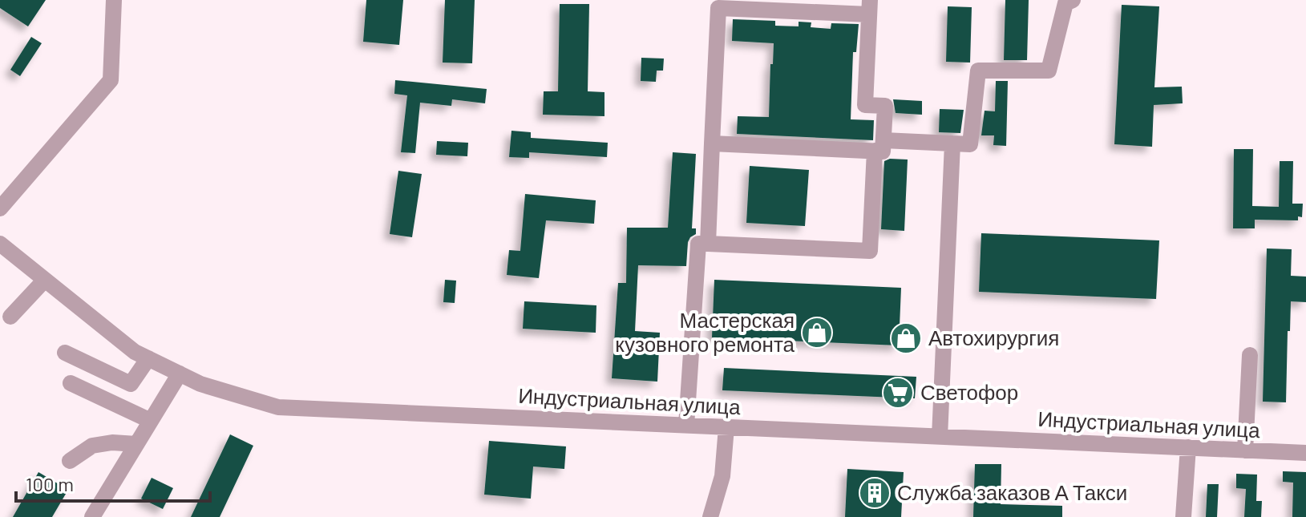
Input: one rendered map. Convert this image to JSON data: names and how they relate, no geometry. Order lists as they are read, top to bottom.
{
  "streets": {
    "street": ["Индустриальная улица"]
  },
  "places": {
    "shop": ["Мастерская кузовного ремонта", "Автохирургия"],
    "supermarket": ["Светофор"],
    "building": ["Служба заказов А Такси"]
  },
  "scale_bar": "100 m"
}
